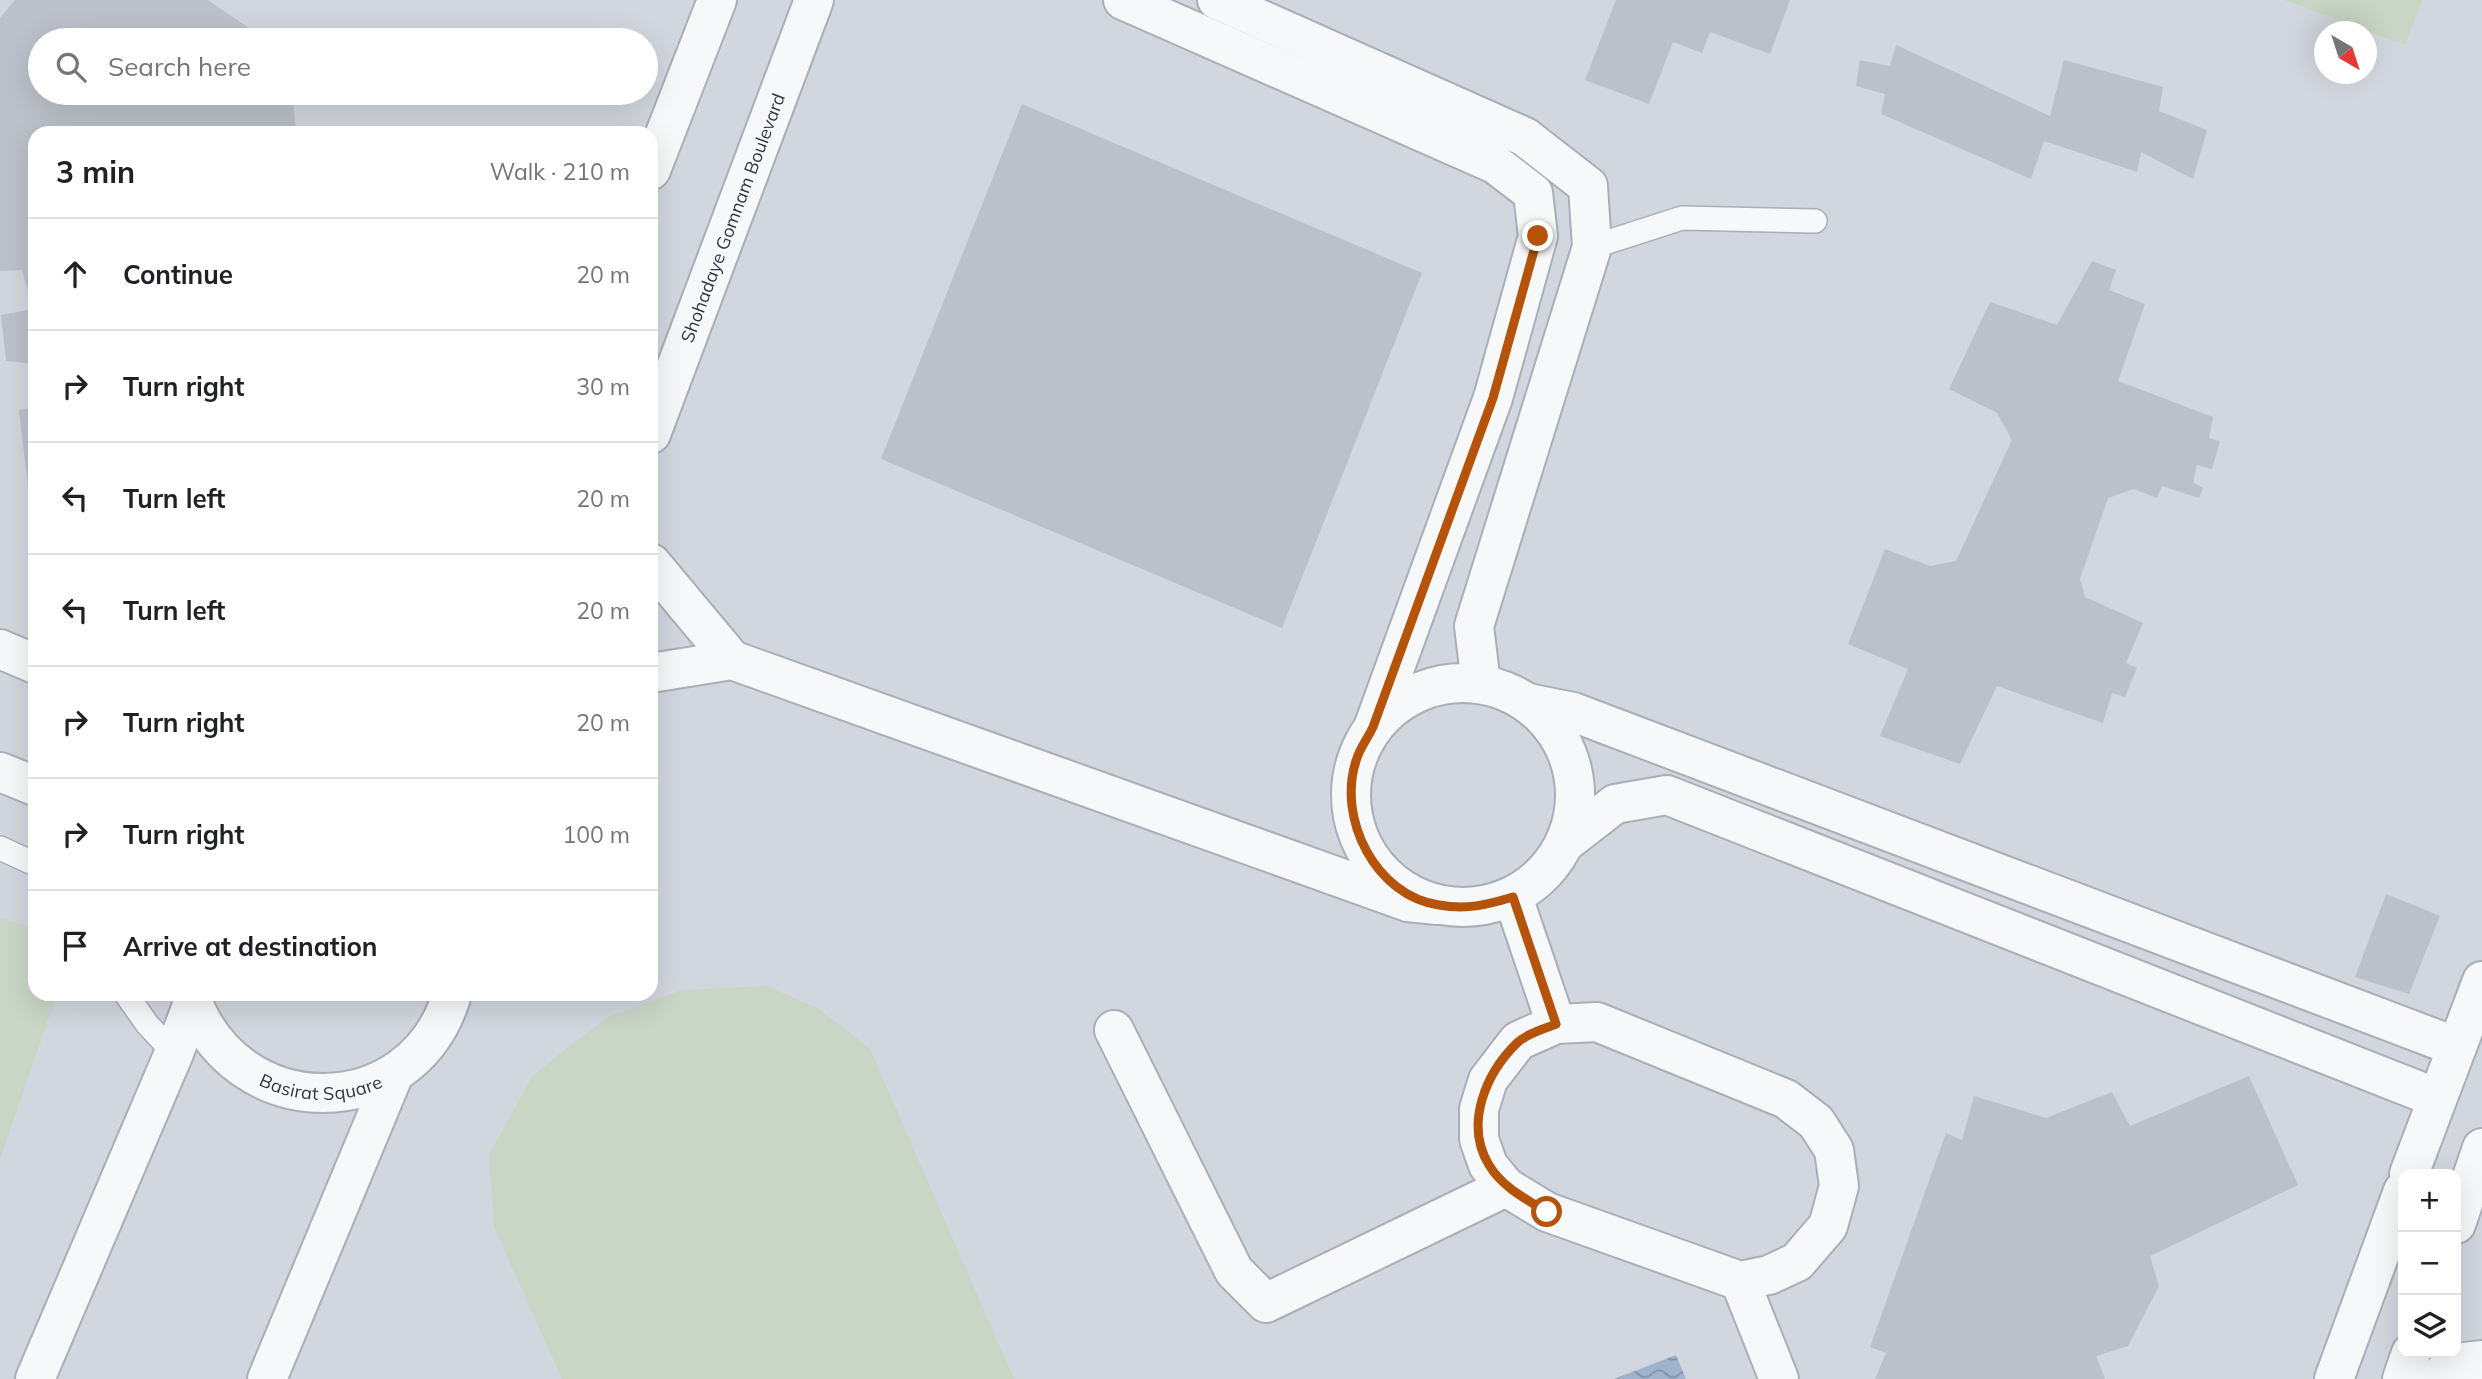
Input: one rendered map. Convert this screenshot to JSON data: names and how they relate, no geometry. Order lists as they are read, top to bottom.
{
  "streets": {
    "street": ["Shohadaye Gomnam Boulevard", "Basirat Square"]
  },
  "north": "bottom right",
  "page": {
    "search": "Search here",
    "heading": ["3 min", "Walk · 210 m"],
    "list": [
      ["Continue", "20 m"],
      ["Turn right", "30 m"],
      ["Turn left", "20 m"],
      ["Turn left", "20 m"],
      ["Turn right", "20 m"],
      ["Turn right", "100 m"],
      "Arrive at destination"
    ],
    "map_buttons": ["+", "−"]
  }
}
